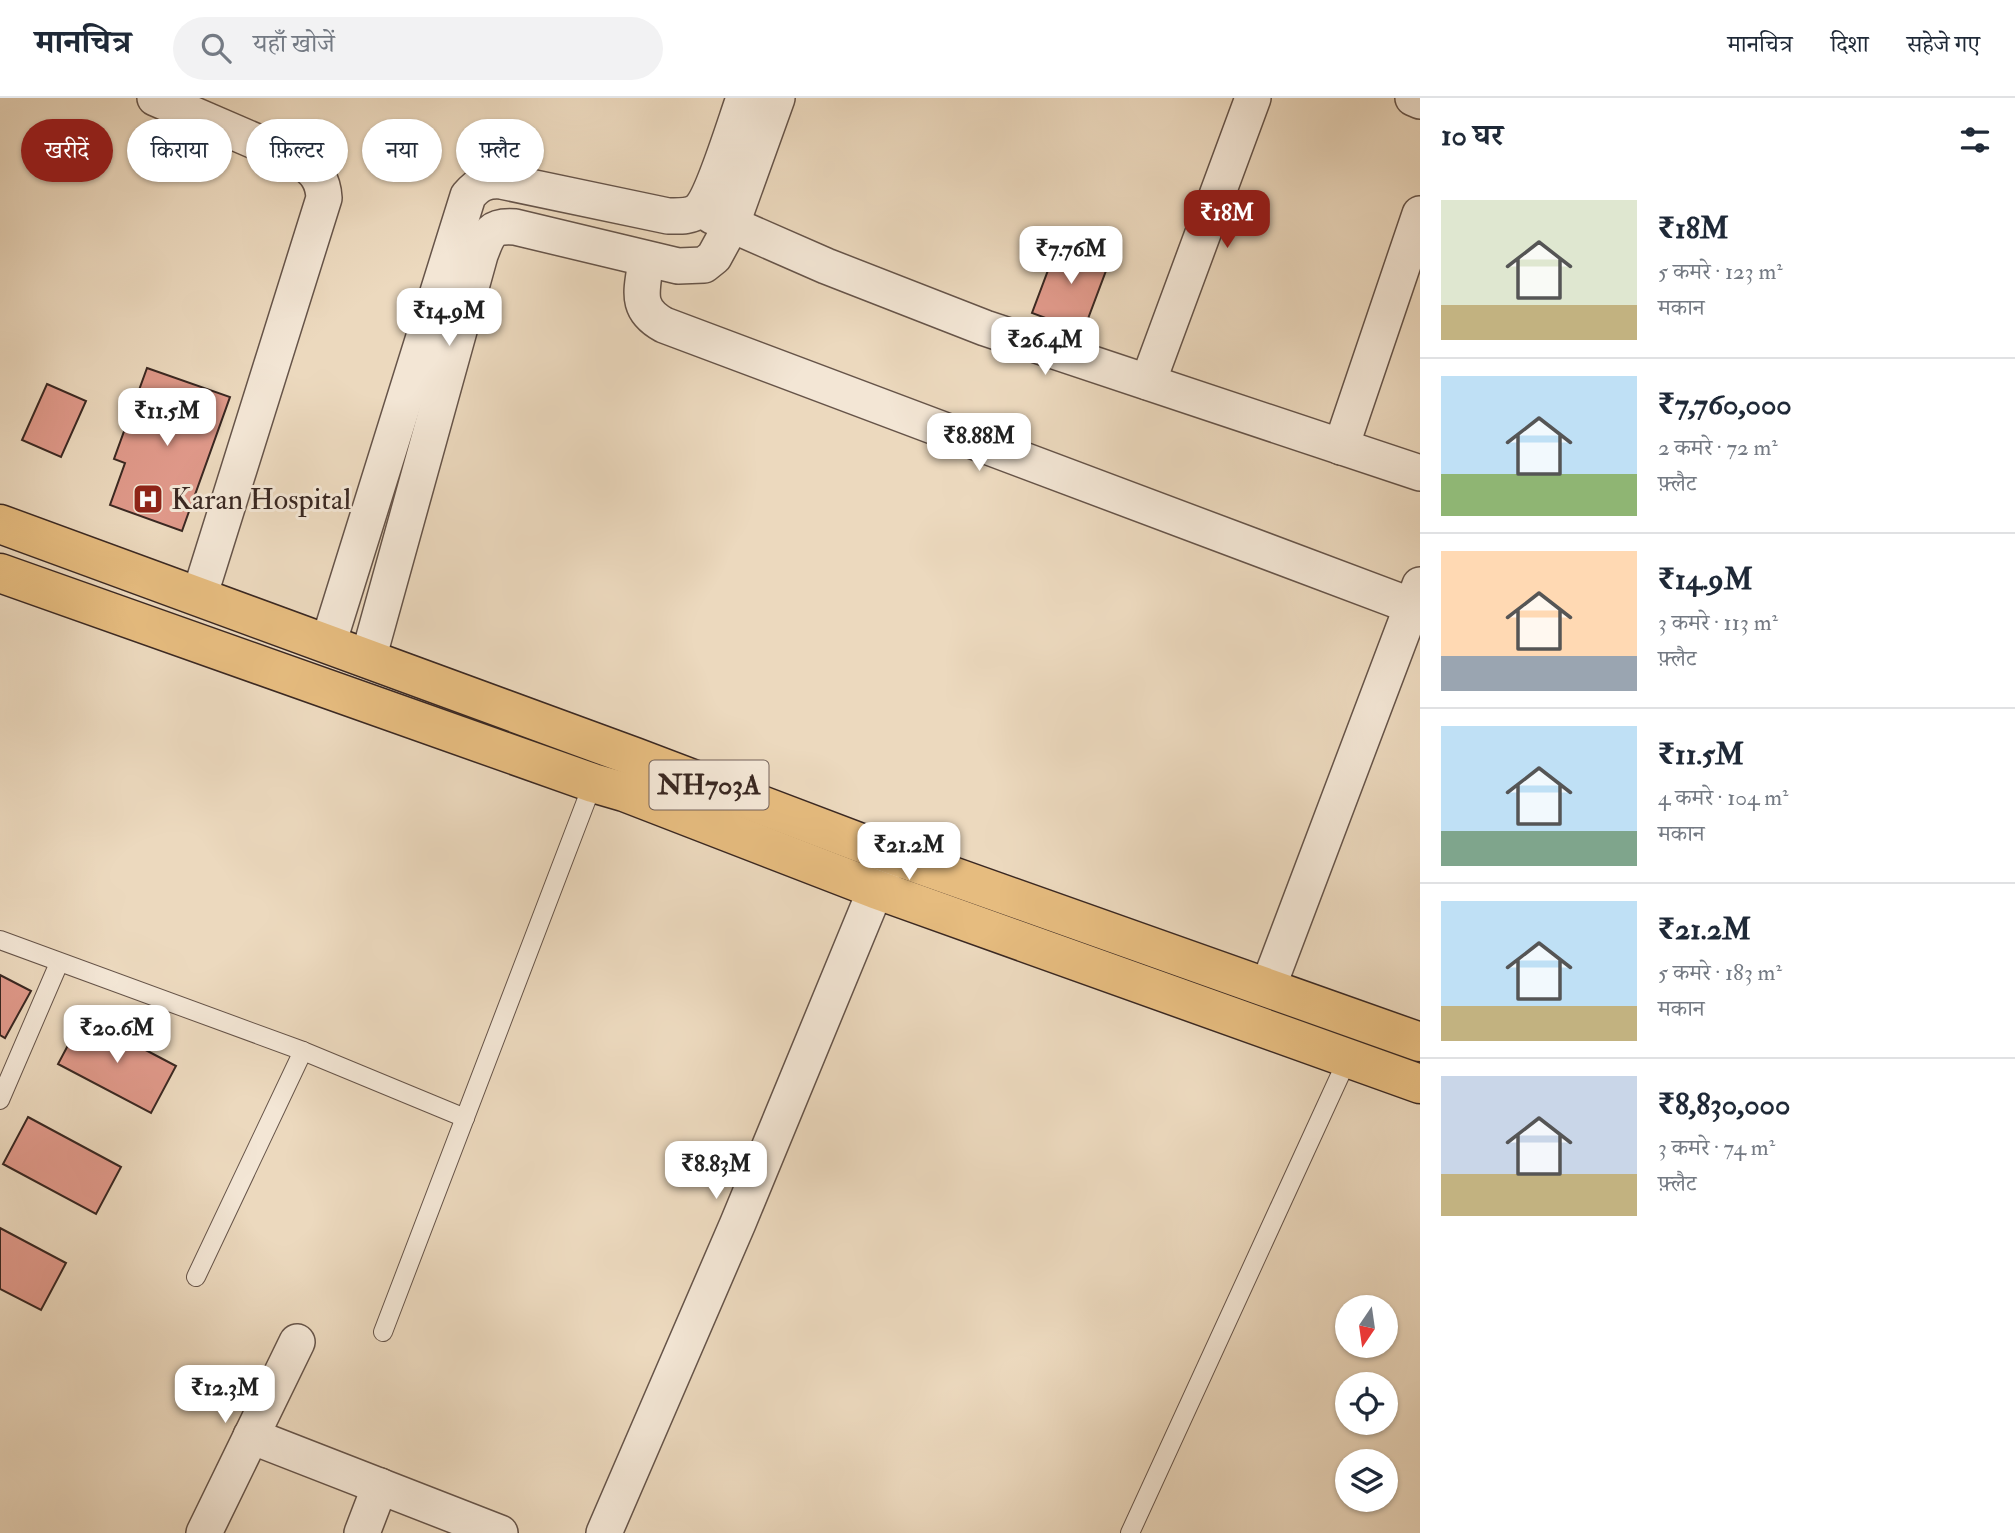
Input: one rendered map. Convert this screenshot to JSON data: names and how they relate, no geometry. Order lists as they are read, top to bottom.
{
  "streets": {
    "highway": ["NH703A"]
  },
  "places": {
    "hospital": ["Karan Hospital"]
  },
  "north": "bottom",
  "page": {
    "header": "मानचित्र",
    "search": "यहाँ खोजें",
    "nav": ["मानचित्र", "दिशा", "सहेजे गए"],
    "heading": "10 घर",
    "chip": [
      "खरीदें",
      "किराया",
      "फ़िल्टर",
      "नया",
      "फ़्लैट"
    ],
    "list": [
      {
        "name": "₹18M",
        "note": "5 कमरे · 123 m² · मकान"
      },
      {
        "name": "₹7,760,000",
        "note": "2 कमरे · 72 m² · फ़्लैट"
      },
      {
        "name": "₹14.9M",
        "note": "3 कमरे · 113 m² · फ़्लैट"
      },
      {
        "name": "₹11.5M",
        "note": "4 कमरे · 104 m² · मकान"
      },
      {
        "name": "₹21.2M",
        "note": "5 कमरे · 183 m² · मकान"
      },
      {
        "name": "₹8,830,000",
        "note": "3 कमरे · 74 m² · फ़्लैट"
      }
    ],
    "price": [
      "₹18M",
      "₹7.76M",
      "₹14.9M",
      "₹26.4M",
      "₹11.5M",
      "₹8.88M",
      "₹21.2M",
      "₹20.6M",
      "₹8.83M",
      "₹12.3M"
    ]
  }
}
